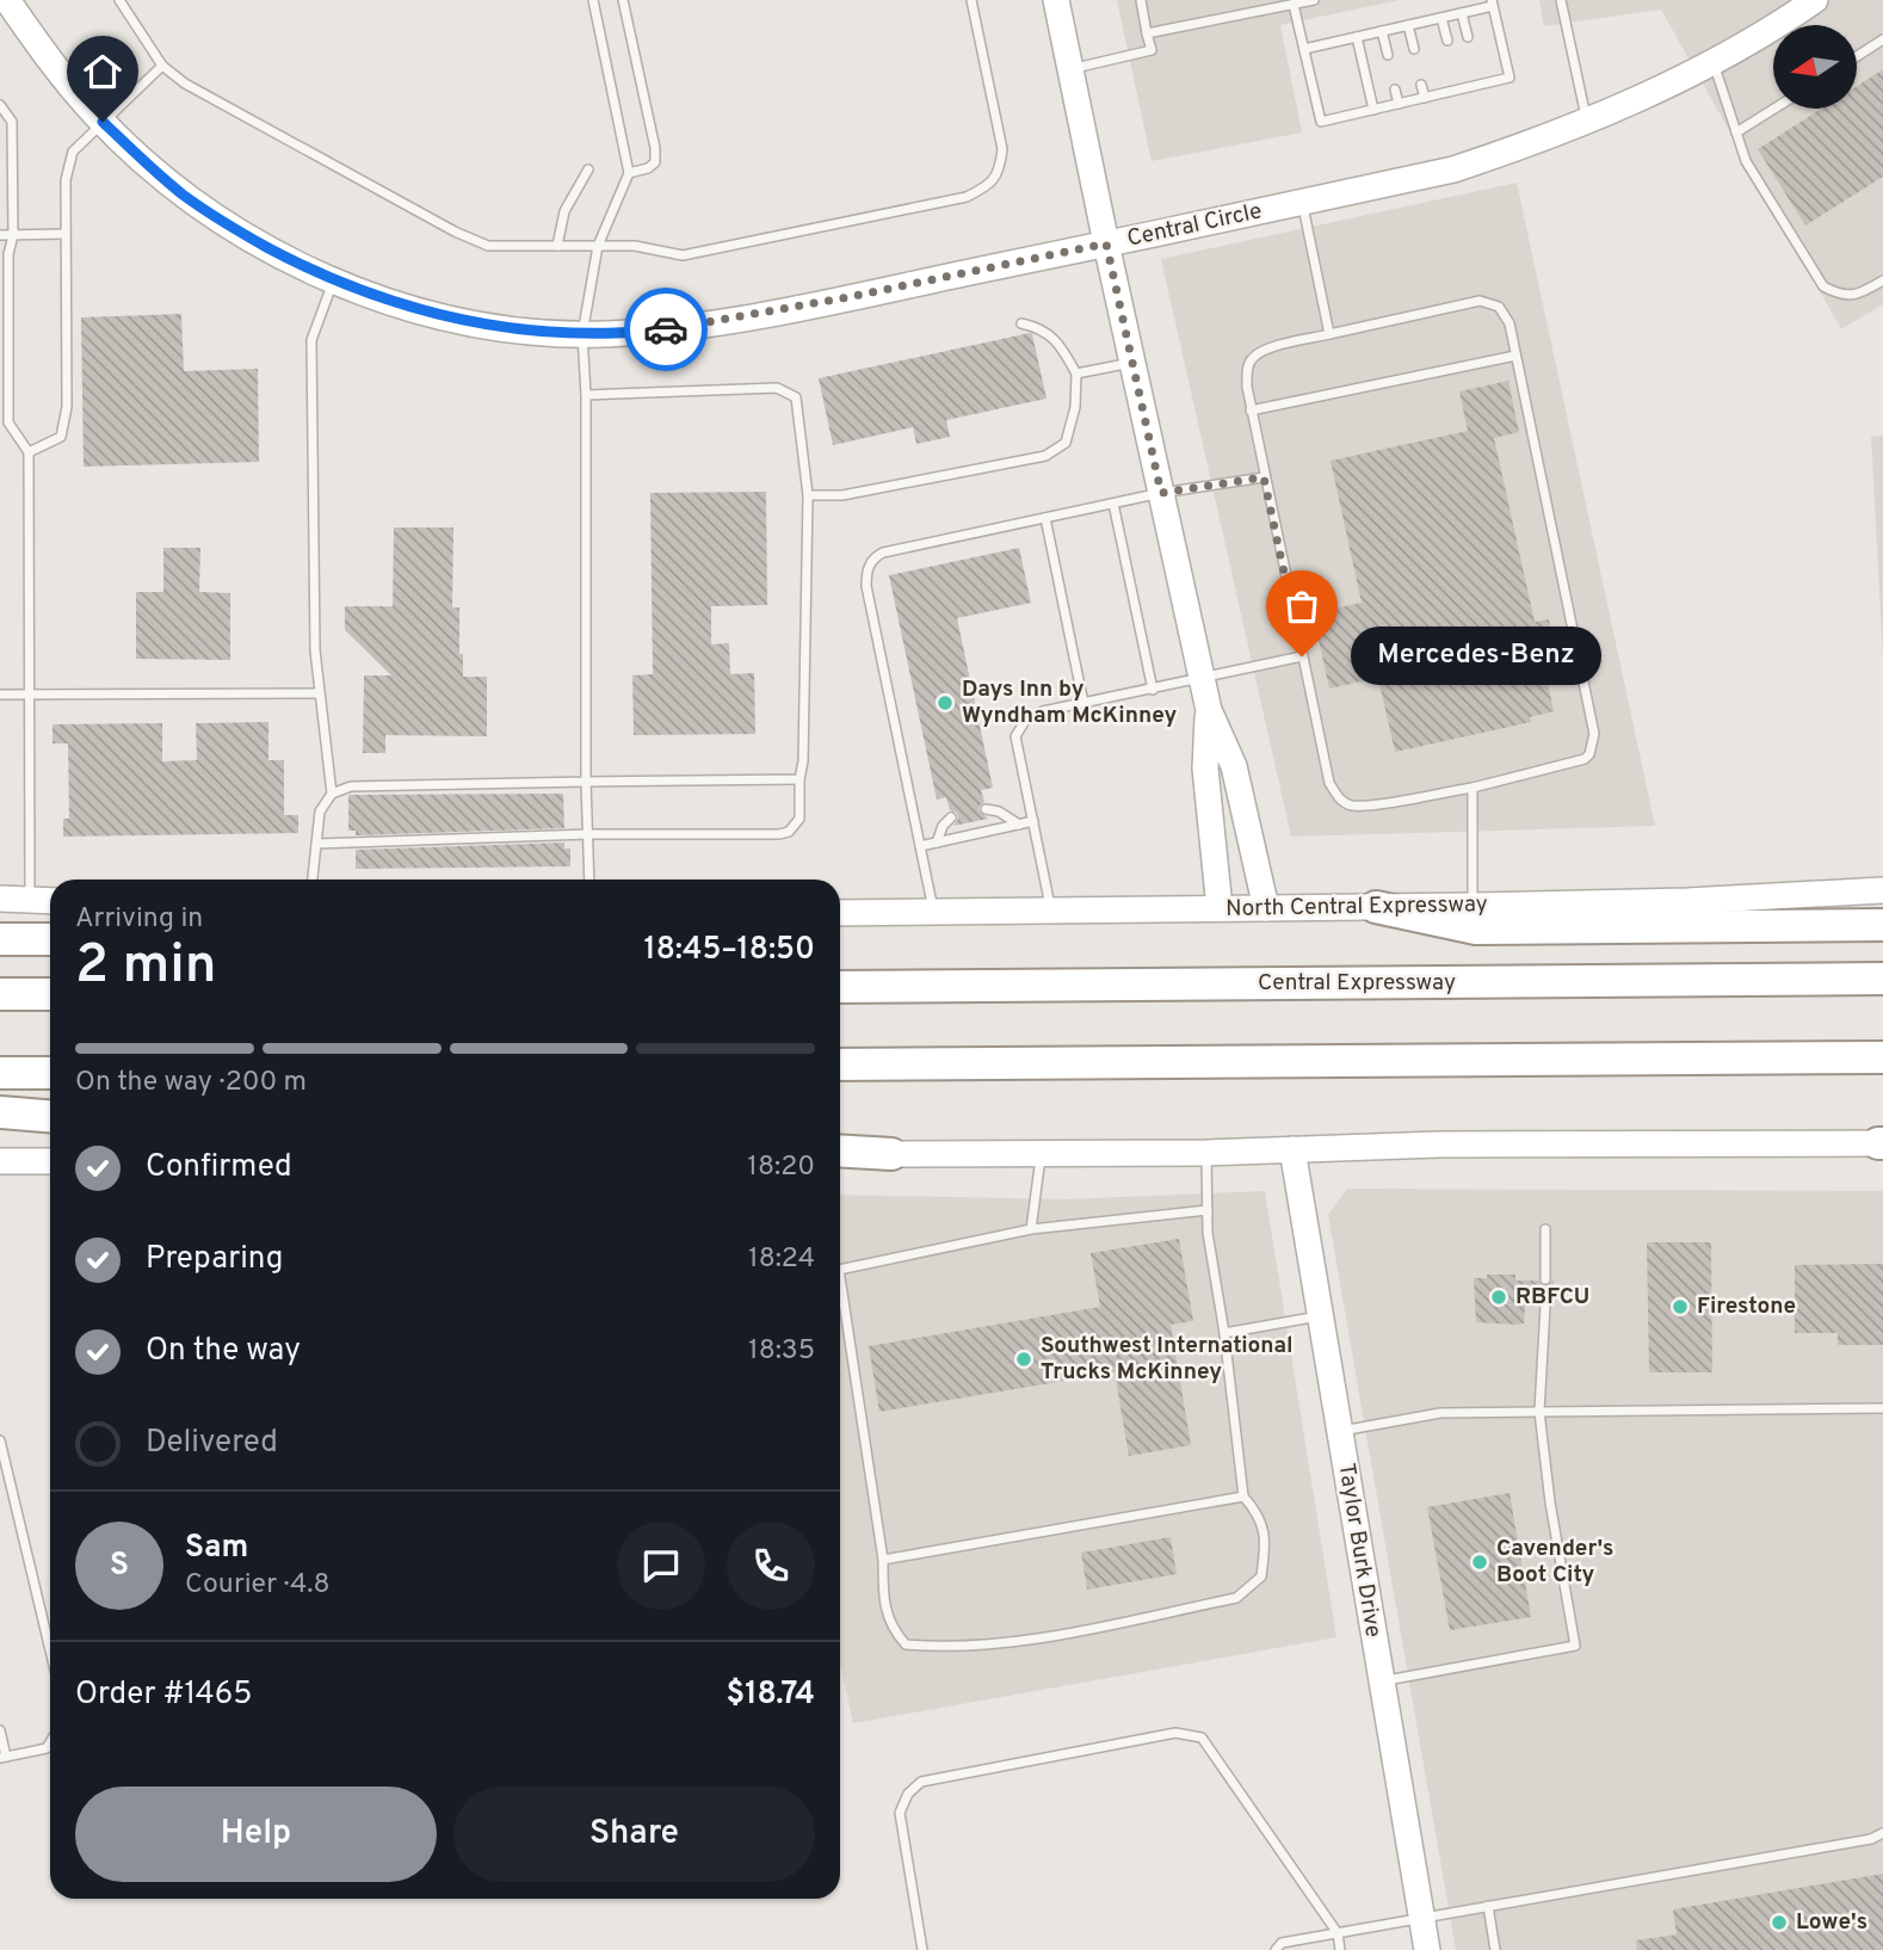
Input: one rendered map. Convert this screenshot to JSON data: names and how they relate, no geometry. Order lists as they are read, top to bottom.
{
  "streets": {
    "highway": ["Central Expressway"],
    "street": ["Central Circle", "North Central Expressway", "Taylor Burk Drive"]
  },
  "places": [
    "Mercedes-Benz",
    "Days Inn by Wyndham McKinney",
    "RBFCU",
    "Firestone",
    "Southwest International Trucks McKinney",
    "Cavender's Boot City",
    "Lowe's"
  ],
  "north": "left",
  "page": {
    "bubble": "Mercedes-Benz",
    "heading": ["2 min", "Arriving in", "18:45–18:50"],
    "panel": [
      "Sam",
      "Courier · 4.8",
      "Order #1465",
      "$18.74"
    ],
    "bar": "On the way · 200 m",
    "list": [
      ["Confirmed", "18:20"],
      ["Preparing", "18:24"],
      ["On the way", "18:35"],
      "Delivered"
    ],
    "round": "S",
    "buttons": ["Help", "Share"]
  }
}
